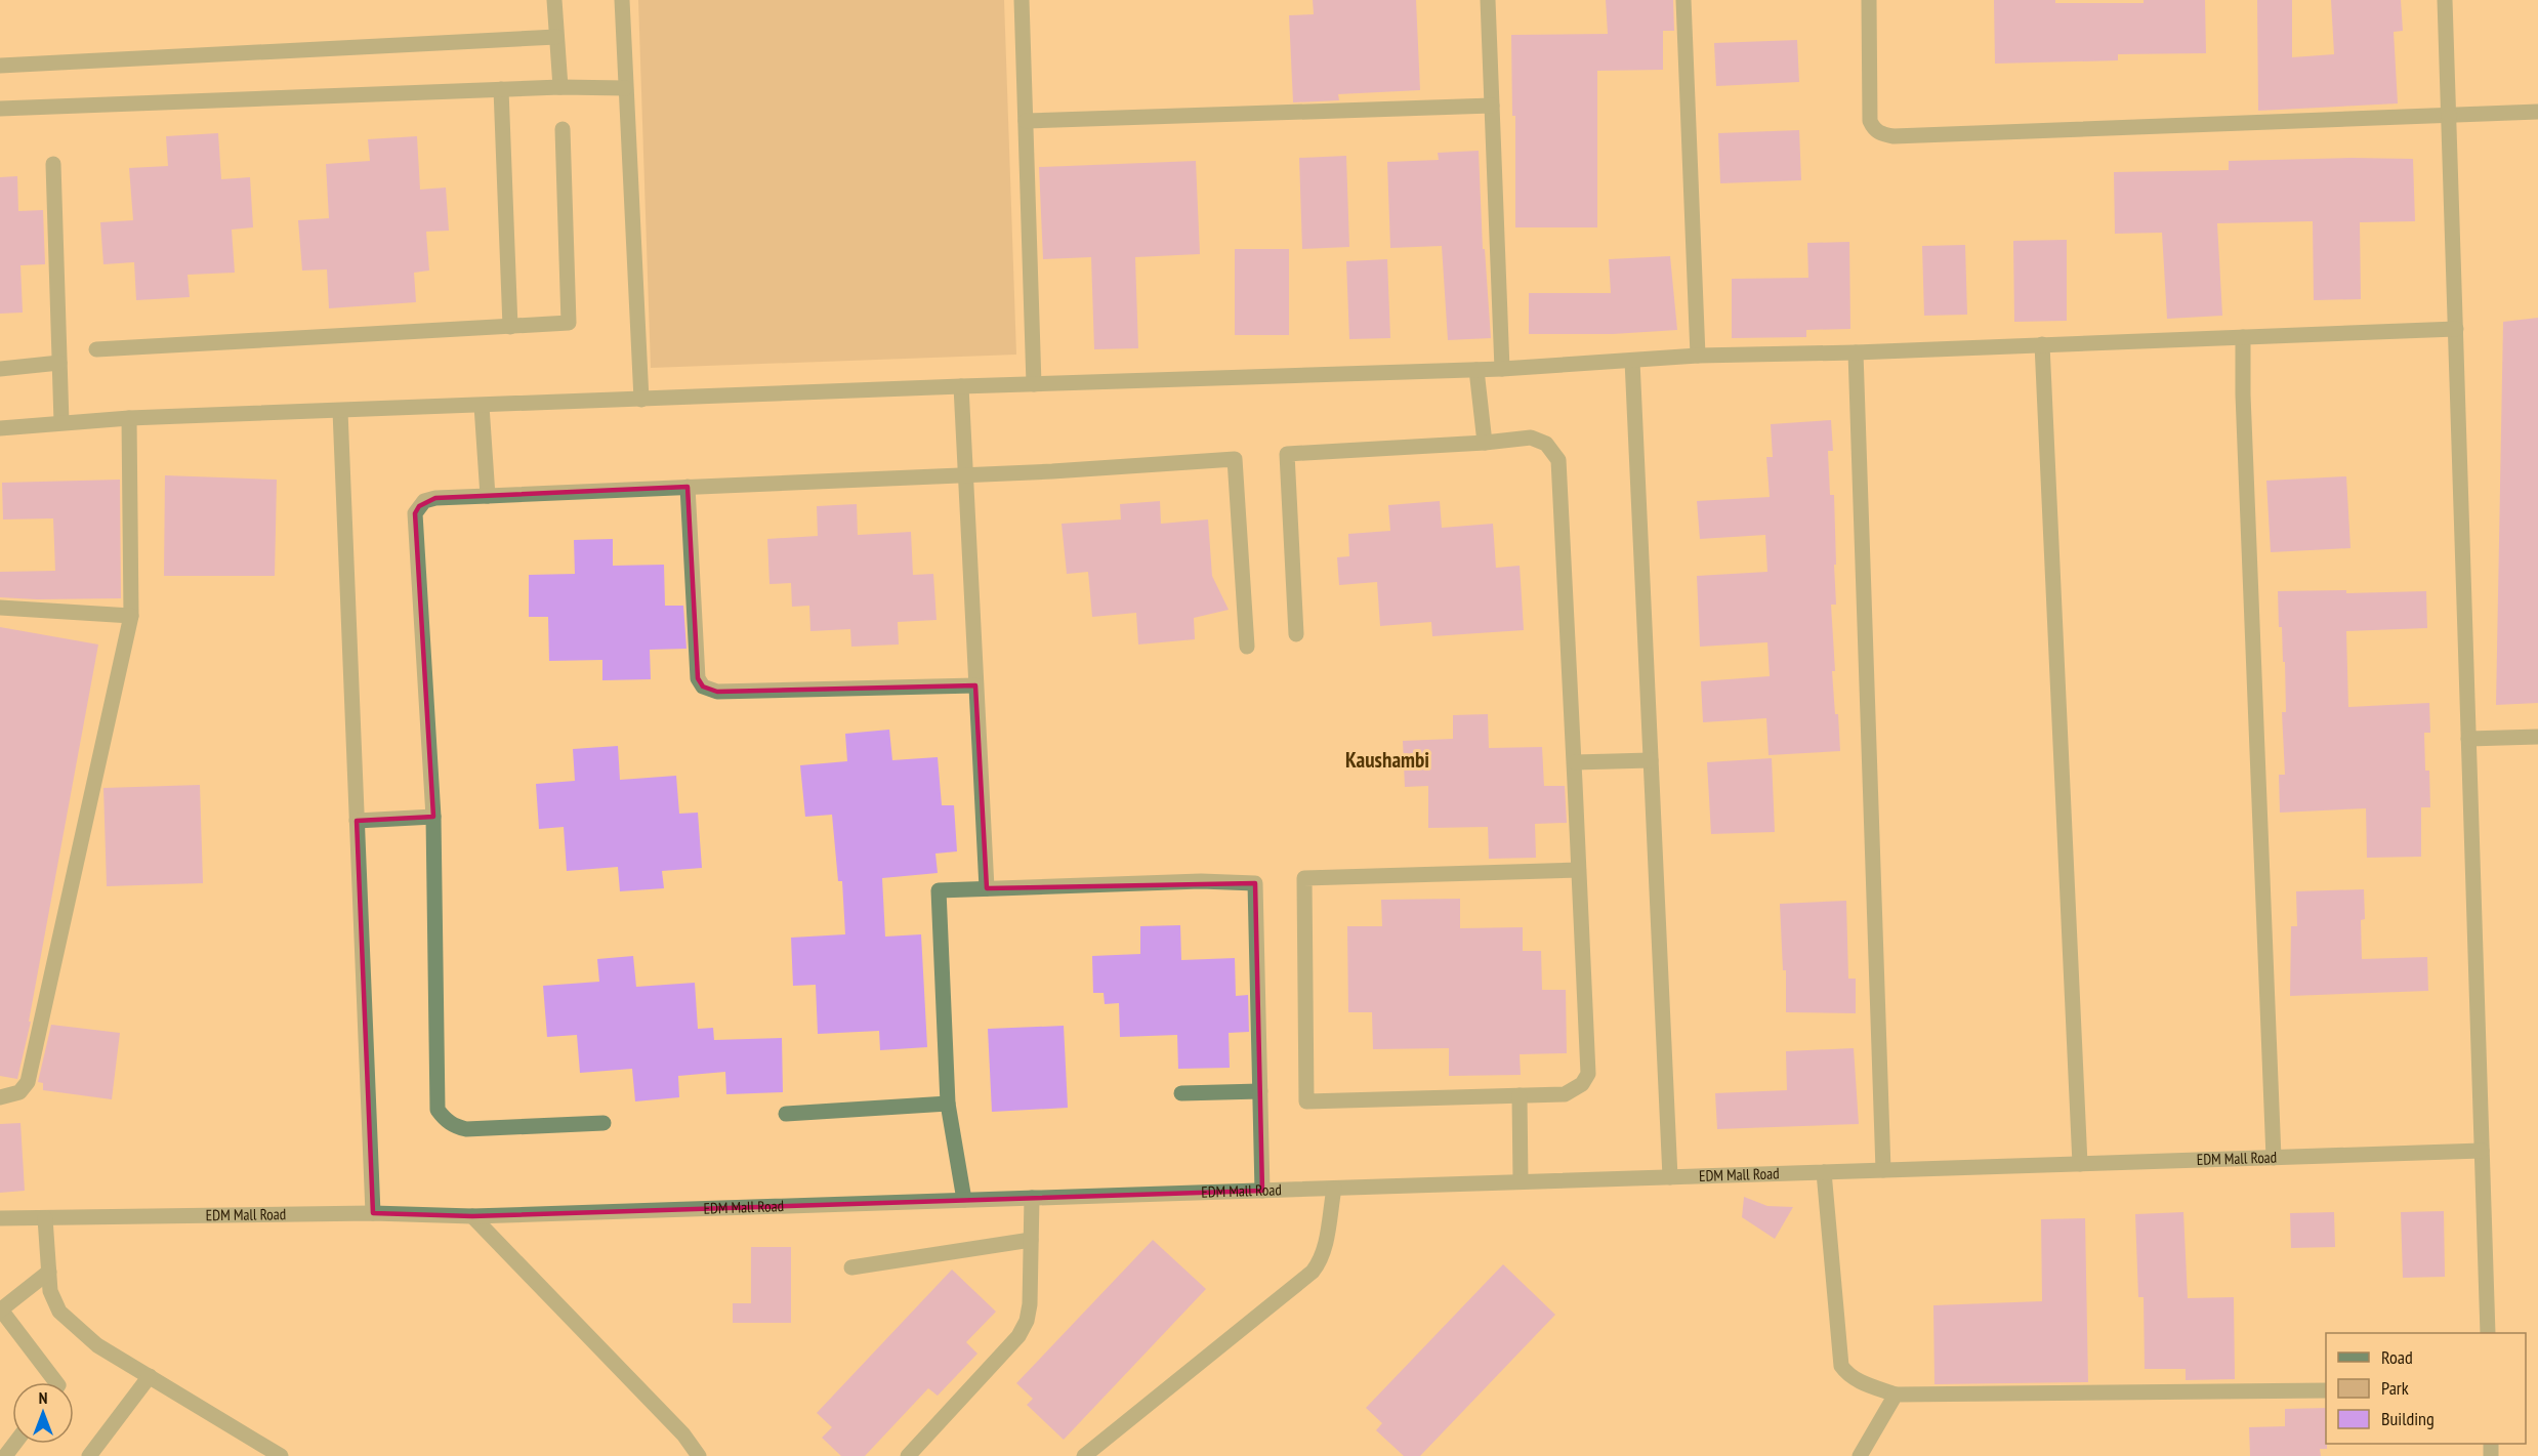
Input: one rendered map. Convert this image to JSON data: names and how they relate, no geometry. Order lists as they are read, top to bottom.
{
  "streets": {
    "street": ["EDM Mall Road"]
  },
  "districts": ["Kaushambi"],
  "legend": ["Road", "Park", "Building"],
  "north": "top"
}
